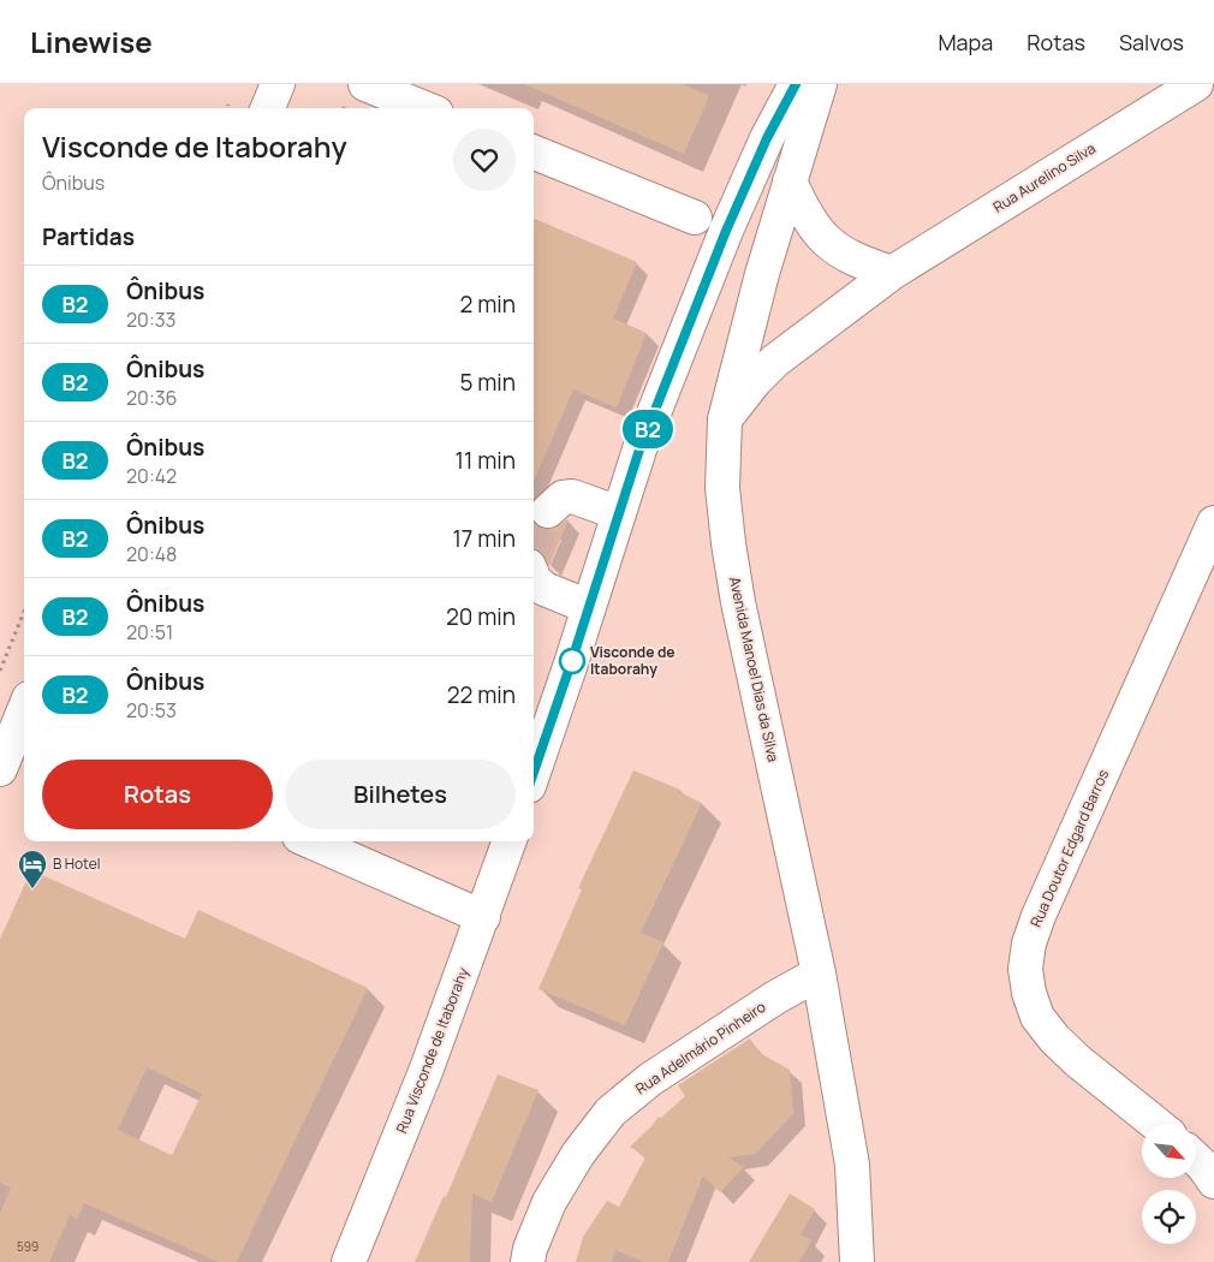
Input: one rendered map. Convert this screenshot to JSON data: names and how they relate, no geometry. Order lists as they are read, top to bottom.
{
  "streets": {
    "street": [
      "Rua Aurelino Silva",
      "Avenida Manoel Dias da Silva",
      "Rua Doutor Edgard Barros",
      "Rua Adelmário Pinheiro",
      "Rua Visconde de Itaborahy"
    ]
  },
  "crossings": [
    ["Rua Aurelino Silva", "Avenida Manoel Dias da Silva"],
    ["Avenida Manoel Dias da Silva", "Rua Adelmário Pinheiro"]
  ],
  "places": {
    "other": ["Visconde de Itaborahy"],
    "hotel": ["B Hotel"]
  },
  "lines": ["bus line B2"],
  "house_numbers": ["599"],
  "north": "bottom right",
  "page": {
    "header": "Linewise",
    "nav": ["Mapa", "Rotas", "Salvos"],
    "on_map": "B2",
    "heading": [
      ["Visconde de Itaborahy", "Ônibus"],
      "Partidas"
    ],
    "list": [
      {
        "mark": "B2",
        "name": "Ônibus",
        "note": "20:33",
        "value": "2 min"
      },
      {
        "mark": "B2",
        "name": "Ônibus",
        "note": "20:36",
        "value": "5 min"
      },
      {
        "mark": "B2",
        "name": "Ônibus",
        "note": "20:42",
        "value": "11 min"
      },
      {
        "mark": "B2",
        "name": "Ônibus",
        "note": "20:48",
        "value": "17 min"
      },
      {
        "mark": "B2",
        "name": "Ônibus",
        "note": "20:51",
        "value": "20 min"
      },
      {
        "mark": "B2",
        "name": "Ônibus",
        "note": "20:53",
        "value": "22 min"
      }
    ],
    "buttons": ["Rotas", "Bilhetes"]
  }
}
